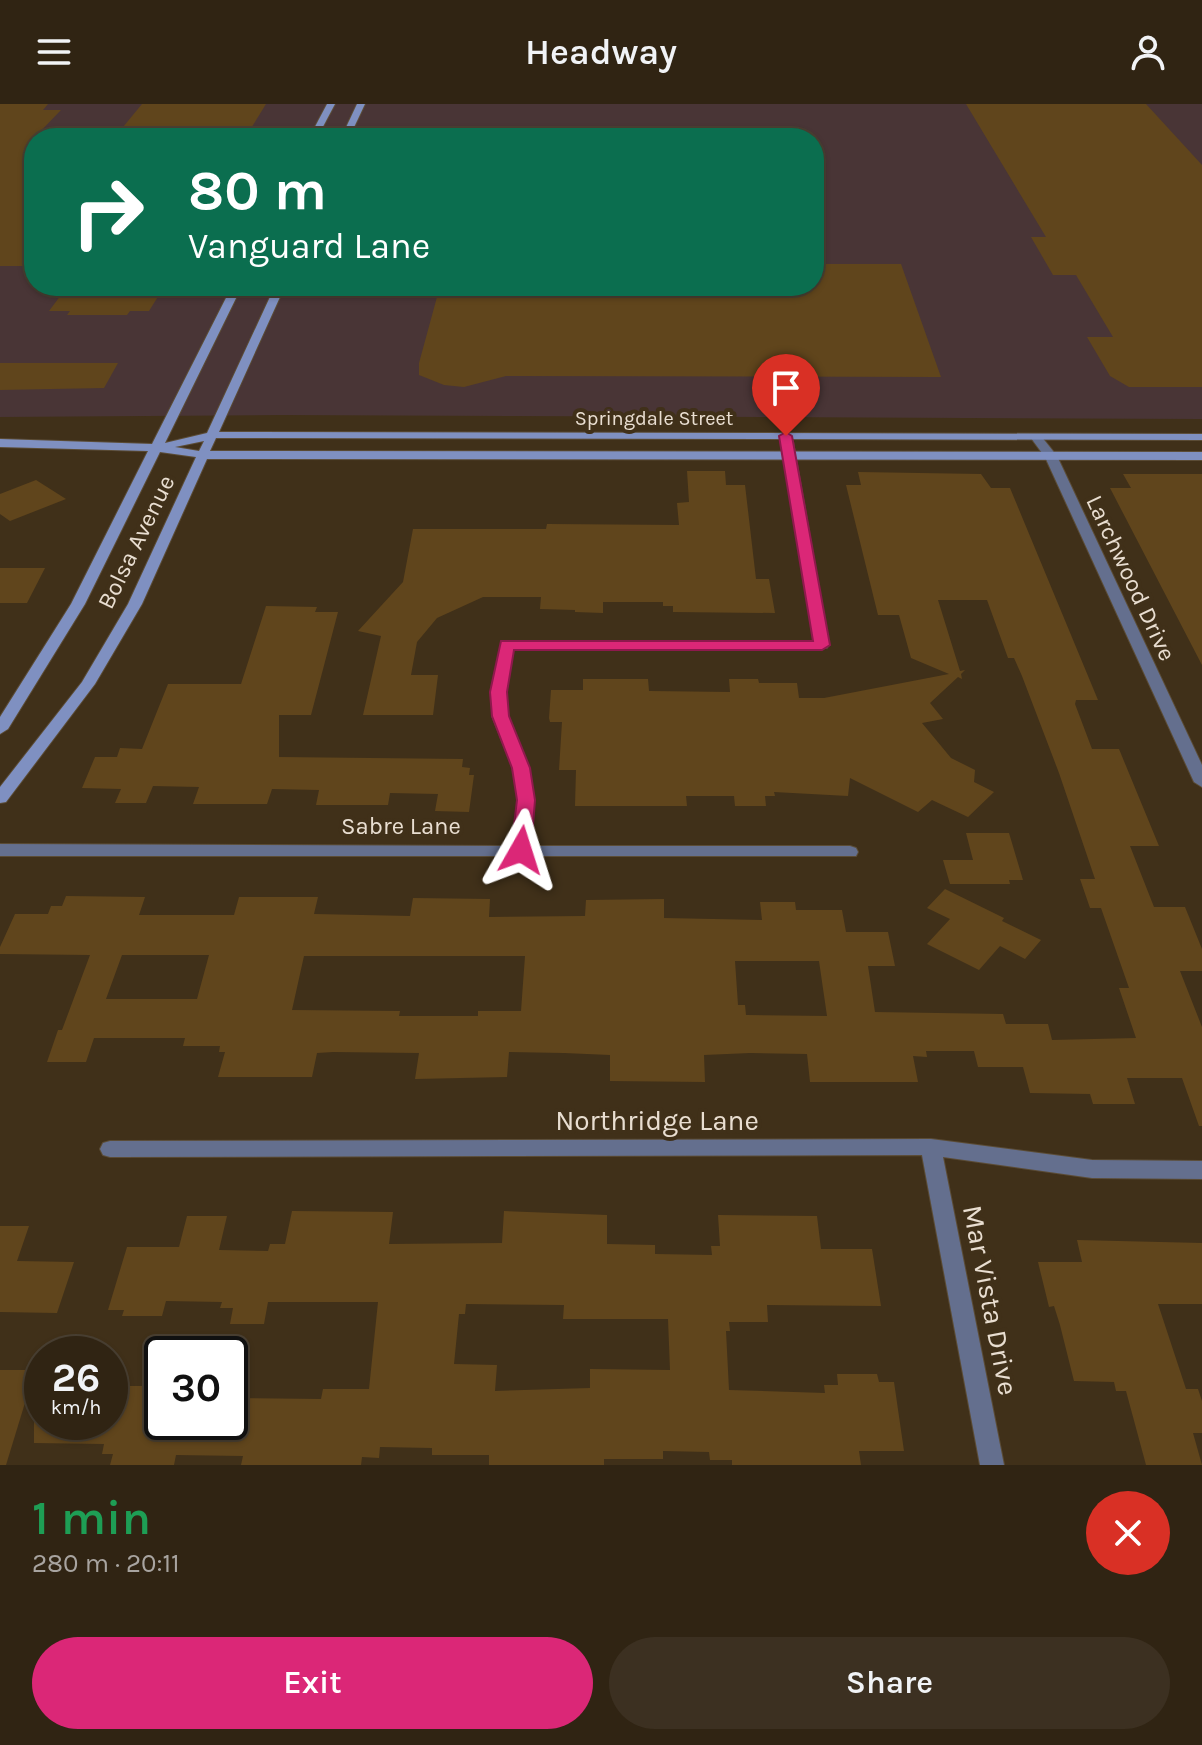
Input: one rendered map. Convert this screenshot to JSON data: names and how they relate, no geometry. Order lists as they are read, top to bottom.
{
  "streets": {
    "main road": ["Springdale Street", "Bolsa Avenue"],
    "street": [
      "Larchwood Drive",
      "Sabre Lane",
      "Northridge Lane",
      "Mar Vista Drive"
    ]
  },
  "crossings": [
    ["Springdale Street", "Bolsa Avenue"],
    ["Springdale Street", "Larchwood Drive"],
    ["Northridge Lane", "Mar Vista Drive"]
  ],
  "page": {
    "header": "Headway",
    "turn": ["80 m", "Vanguard Lane"],
    "speed": "26 km/h",
    "limit": "30",
    "heading": ["1 min", "280 m · 20:11"],
    "buttons": ["Exit", "Share"]
  }
}
